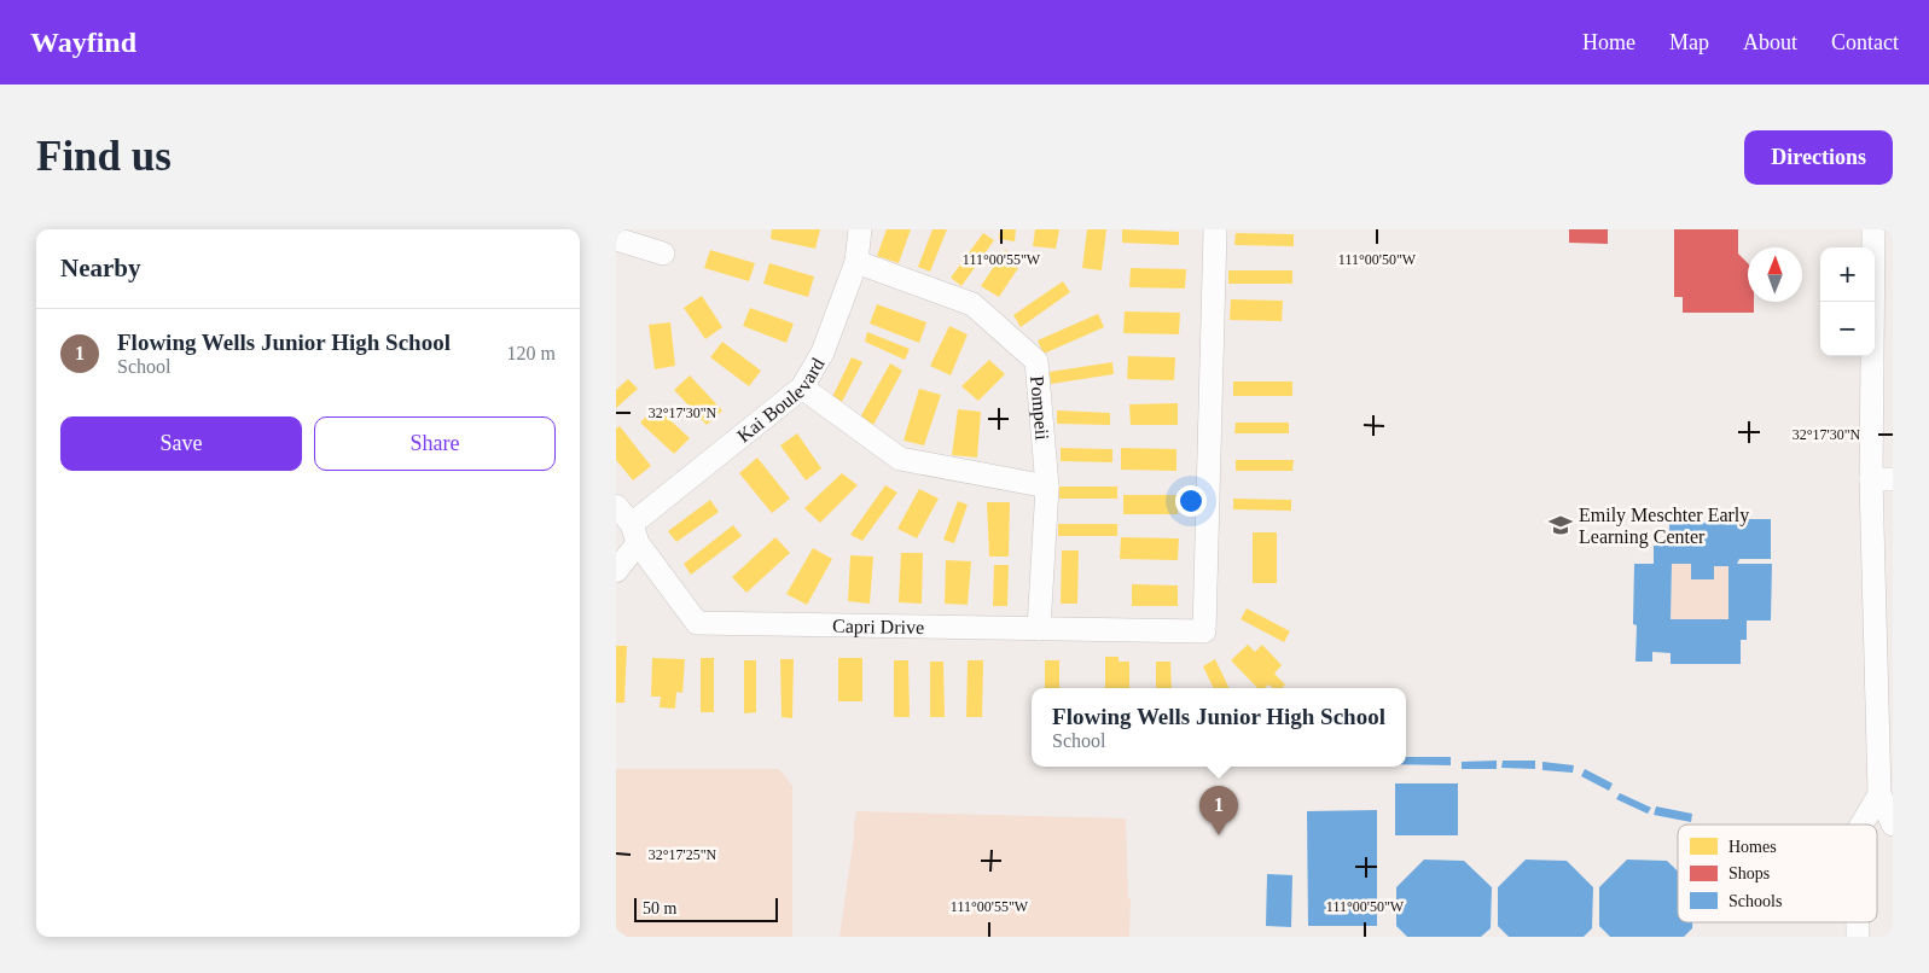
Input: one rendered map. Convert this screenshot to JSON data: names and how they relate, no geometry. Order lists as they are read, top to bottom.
{
  "streets": {
    "street": ["Kai Boulevard", "Pompeii", "Capri Drive"]
  },
  "crossings": [
    ["Kai Boulevard", "Pompeii"],
    ["Kai Boulevard", "Capri Drive"],
    ["Pompeii", "Capri Drive"]
  ],
  "places": {
    "school or university": ["Emily Meschter Early Learning Center"]
  },
  "legend": ["Homes", "Shops", "Schools"],
  "scale_bar": "50 m",
  "north": "top",
  "page": {
    "header": "Wayfind",
    "nav": [
      "Home",
      "Map",
      "About",
      "Contact"
    ],
    "buttons": [
      "Directions",
      ["Save", "Share"]
    ],
    "title": "Find us",
    "heading": "Nearby",
    "map_buttons": ["+", "−"],
    "list": [
      {
        "mark": "1",
        "name": "Flowing Wells Junior High School",
        "note": "School",
        "value": "120 m"
      }
    ],
    "popup": ["Flowing Wells Junior High School", "School"],
    "pins": "1",
    "scale": "50 m"
  },
  "coordinates": [
    "111°00'55\"W",
    "111°00'50\"W",
    "32°17'30\"N",
    "32°17'25\"N"
  ]
}
